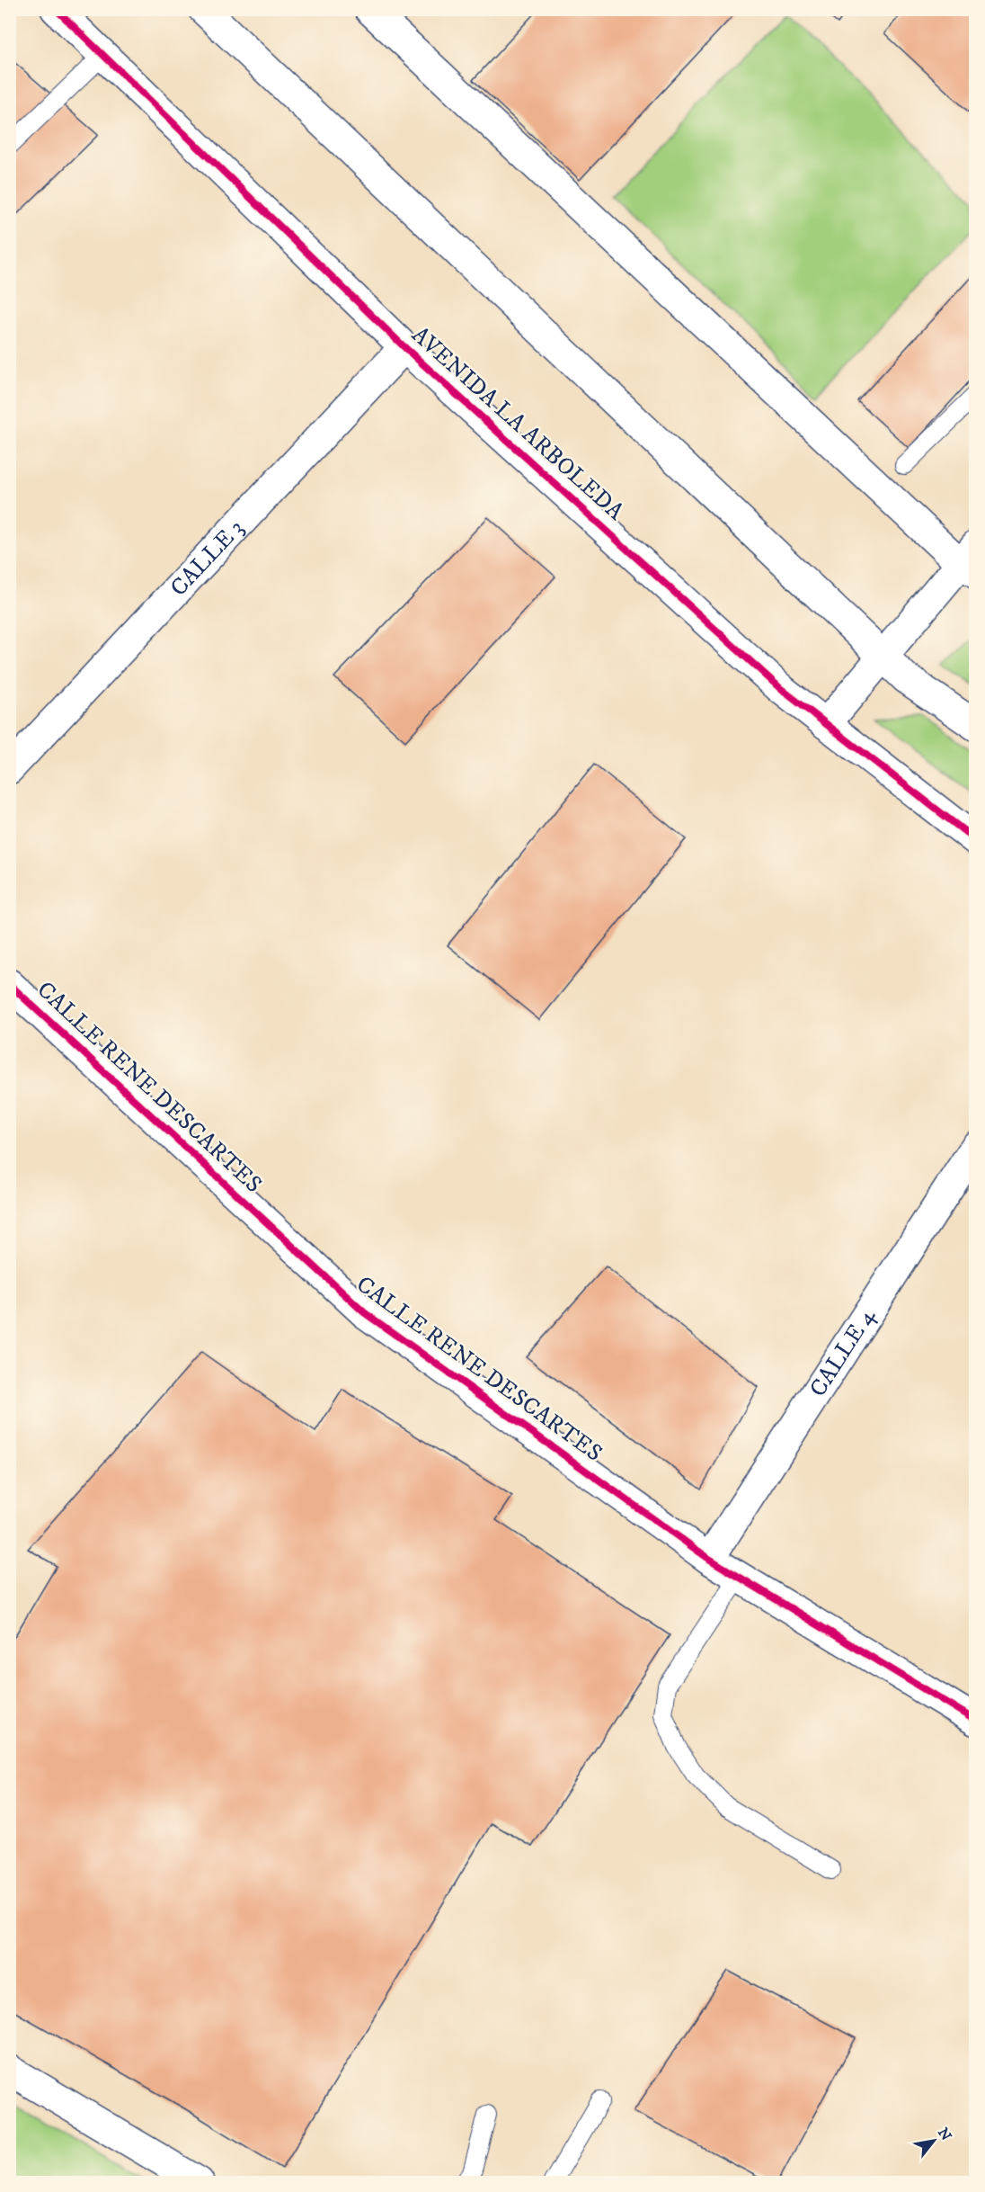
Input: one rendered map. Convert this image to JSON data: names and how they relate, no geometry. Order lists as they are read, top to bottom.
{
  "streets": {
    "street": [
      "AVENIDA LA ARBOLEDA",
      "CALLE 3",
      "CALLE RENE DESCARTES",
      "CALLE 4"
    ]
  },
  "crossings": [
    ["AVENIDA LA ARBOLEDA", "CALLE 3"],
    ["CALLE RENE DESCARTES", "CALLE 4"]
  ],
  "north": "top right"
}
